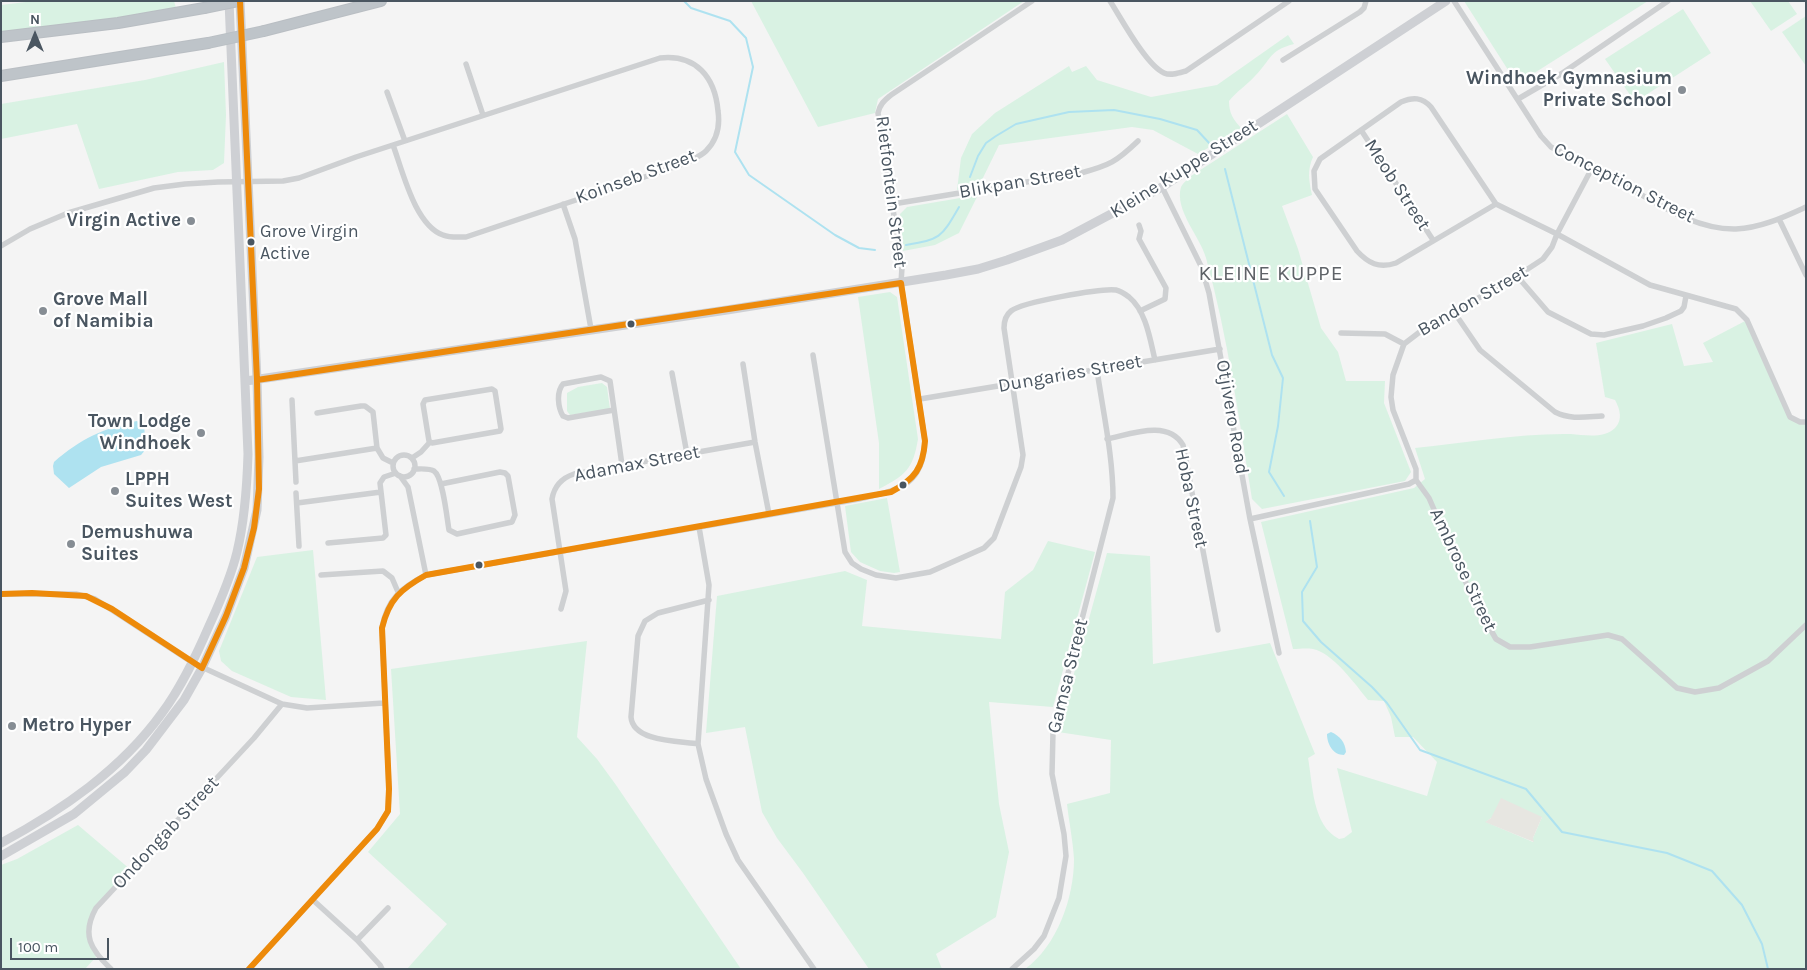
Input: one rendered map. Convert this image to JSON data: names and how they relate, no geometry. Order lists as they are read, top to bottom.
{
  "streets": {
    "main road": ["Kleine Kuppe Street"],
    "street": [
      "Koinseb Street",
      "Blikpan Street",
      "Conception Street",
      "Meob Street",
      "Rietfontein Street",
      "Bandon Street",
      "Dungaries Street",
      "Otjivero Road",
      "Adamax Street",
      "Hoba Street",
      "Ambrose Street",
      "Gamsa Street",
      "Ondongab Street"
    ]
  },
  "crossings": [
    ["Kleine Kuppe Street", "Rietfontein Street"],
    ["Kleine Kuppe Street", "Otjivero Road"],
    ["Blikpan Street", "Rietfontein Street"],
    ["Conception Street", "Bandon Street"],
    ["Rietfontein Street", "Dungaries Street"],
    ["Rietfontein Street", "Adamax Street"],
    ["Bandon Street", "Ambrose Street"],
    ["Dungaries Street", "Otjivero Road"],
    ["Dungaries Street", "Gamsa Street"],
    ["Hoba Street", "Gamsa Street"]
  ],
  "districts": ["KLEINE KUPPE"],
  "places": [
    "Windhoek Gymnasium Private School",
    "Virgin Active",
    "Grove Virgin Active",
    "Grove Mall of Namibia",
    "Town Lodge Windhoek",
    "LPPH Suites West",
    "Demushuwa Suites",
    "Metro Hyper"
  ],
  "scale_bar": "100 m",
  "north": "top"
}
